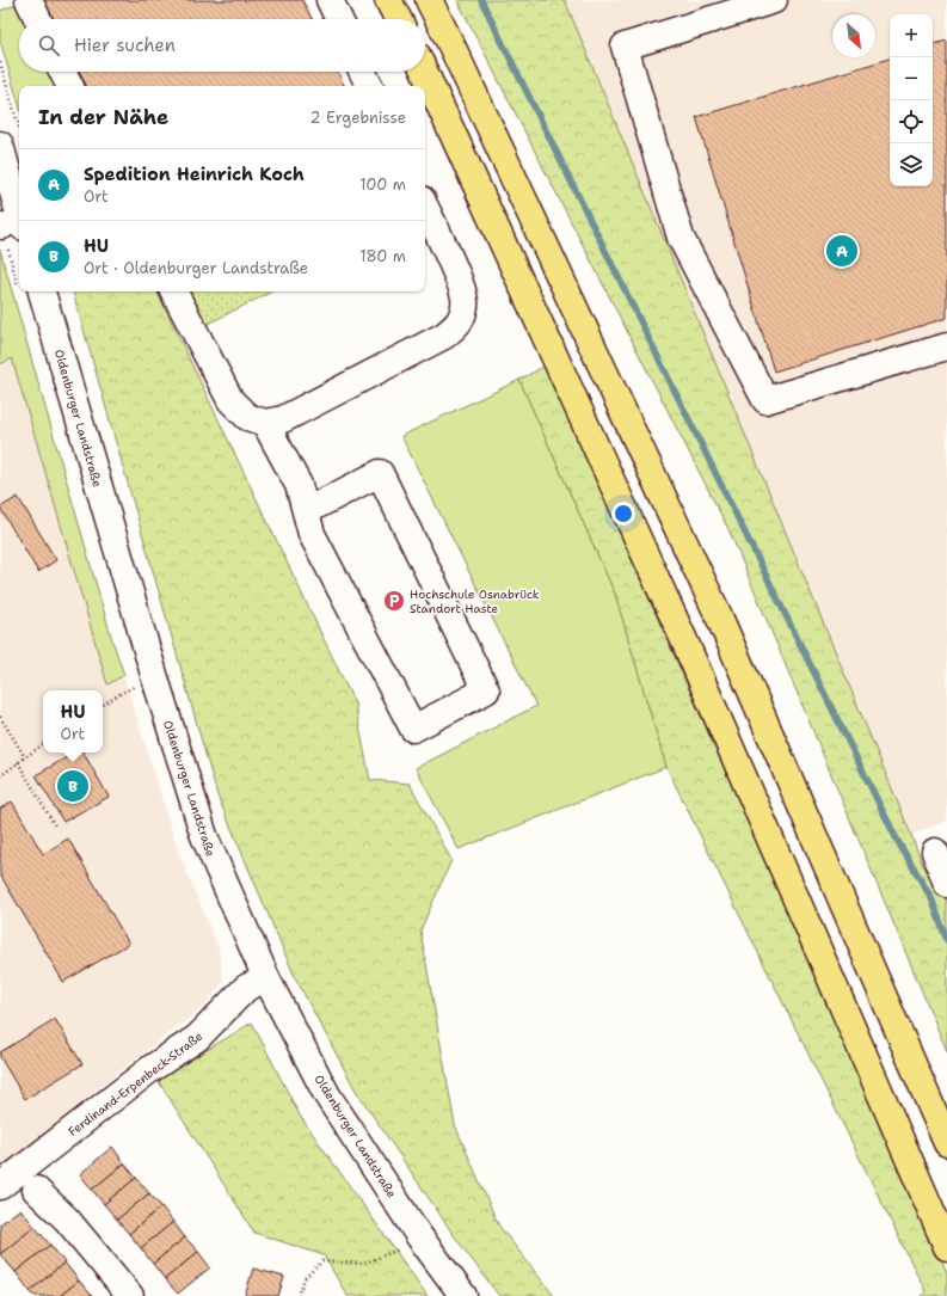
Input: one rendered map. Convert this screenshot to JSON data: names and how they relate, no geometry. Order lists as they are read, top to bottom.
{
  "streets": {
    "street": ["Oldenburger Landstraße", "Ferdinand-Erpenbeck-Straße"]
  },
  "crossings": [
    ["Oldenburger Landstraße", "Ferdinand-Erpenbeck-Straße"]
  ],
  "places": {
    "parking": ["Hochschule Osnabrück Standort Haste"]
  },
  "north": "bottom right",
  "page": {
    "map_buttons": ["+", "−"],
    "search": "Hier suchen",
    "heading": ["In der Nähe", "2 Ergebnisse"],
    "list": [
      {
        "mark": "A",
        "name": "Spedition Heinrich Koch",
        "note": "Ort",
        "value": "100 m"
      },
      {
        "mark": "B",
        "name": "HU",
        "note": "Ort · Oldenburger Landstraße",
        "value": "180 m"
      }
    ],
    "pins": ["A", "B"],
    "popup": ["HU", "Ort"]
  }
}
